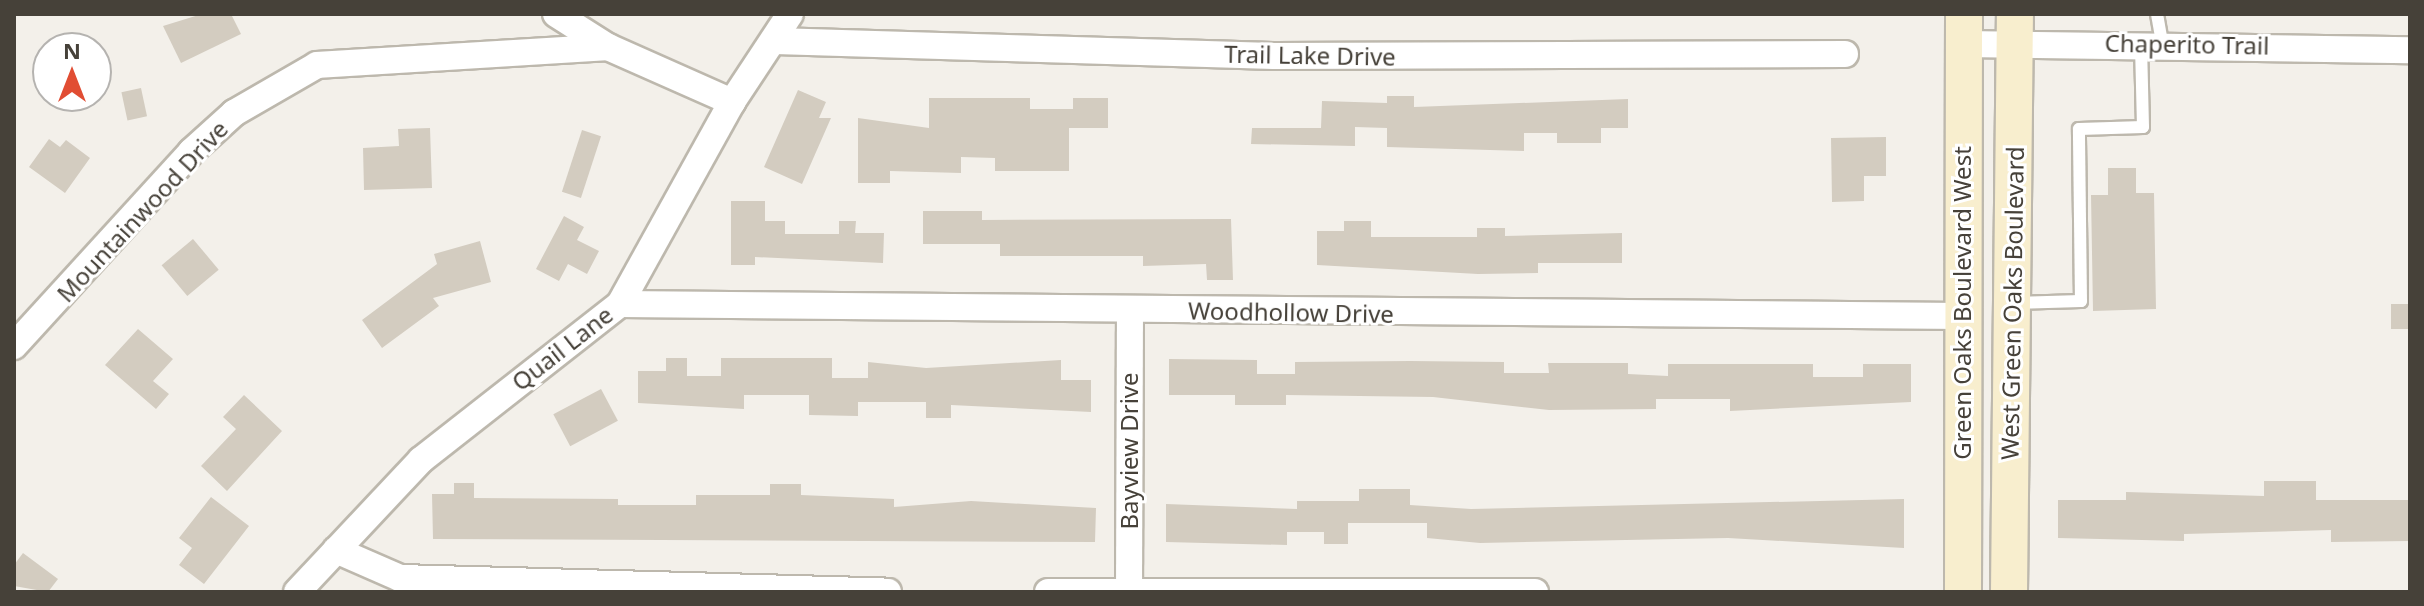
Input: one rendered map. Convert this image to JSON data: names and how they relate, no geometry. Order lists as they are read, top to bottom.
{
  "streets": {
    "main road": ["Green Oaks Boulevard West", "West Green Oaks Boulevard"],
    "street": [
      "Chaperito Trail",
      "Trail Lake Drive",
      "Mountainwood Drive",
      "Woodhollow Drive",
      "Quail Lane",
      "Bayview Drive"
    ]
  },
  "crossings": [
    ["Chaperito Trail", "Green Oaks Boulevard West"],
    ["Chaperito Trail", "West Green Oaks Boulevard"],
    ["Trail Lake Drive", "Quail Lane"],
    ["Green Oaks Boulevard West", "Woodhollow Drive"],
    ["Woodhollow Drive", "Quail Lane"],
    ["Woodhollow Drive", "Bayview Drive"]
  ],
  "north": "top"
}
